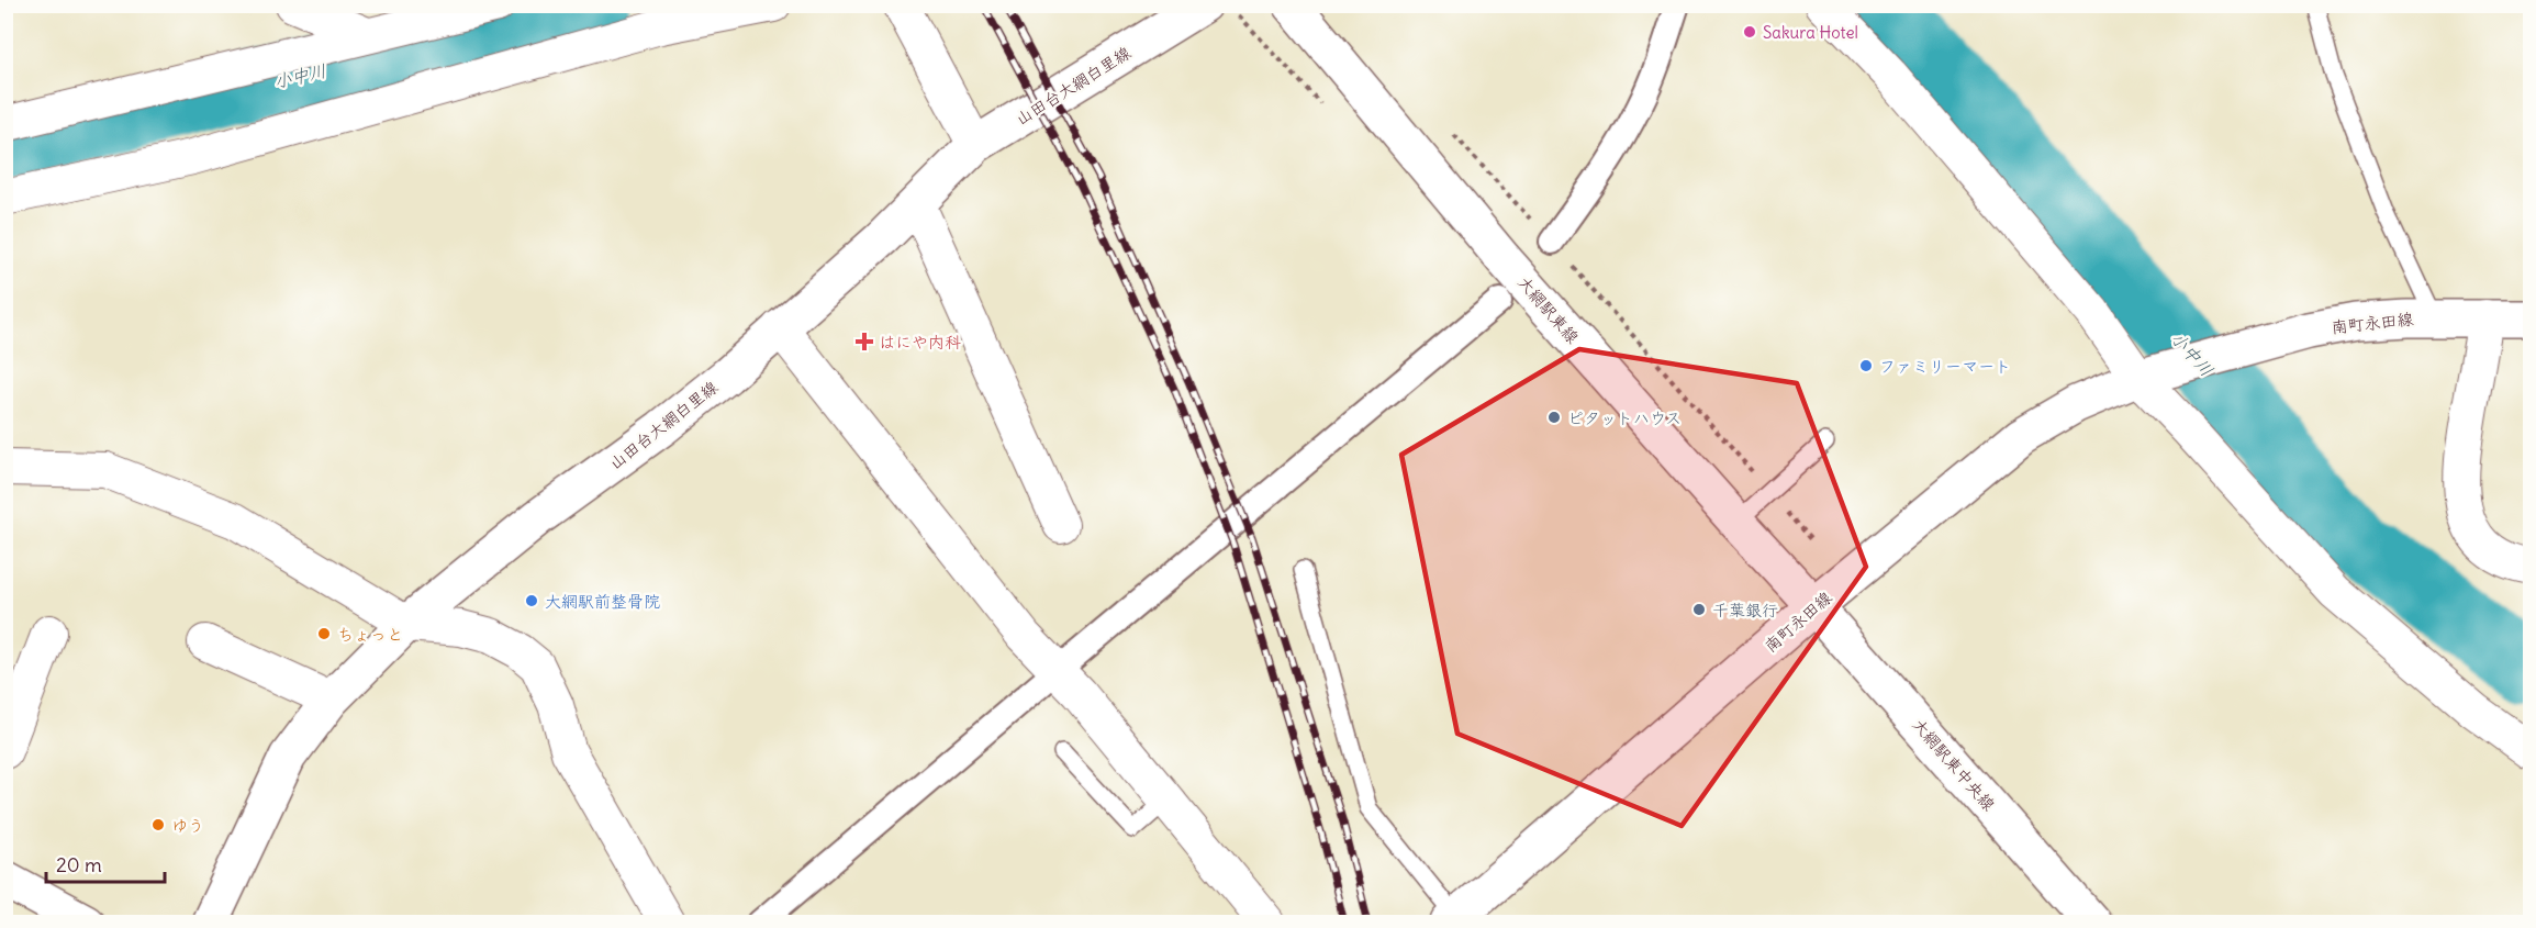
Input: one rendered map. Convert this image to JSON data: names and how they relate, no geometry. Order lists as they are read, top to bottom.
{
  "streets": {
    "street": [
      "山田台大網白里線",
      "大網駅東線",
      "南町永田線",
      "大網駅東中央線"
    ]
  },
  "crossings": [
    ["大網駅東線", "南町永田線"],
    ["大網駅東線", "大網駅東中央線"],
    ["南町永田線", "大網駅東中央線"]
  ],
  "water": ["小中川"],
  "places": {
    "other": [
      "Sakura Hotel",
      "ファミリーマート",
      "ピタットハウス",
      "大網駅前整骨院",
      "千葉銀行",
      "ちょっと",
      "ゆう"
    ],
    "health": ["はにや内科"]
  },
  "scale_bar": "20 m"
}
